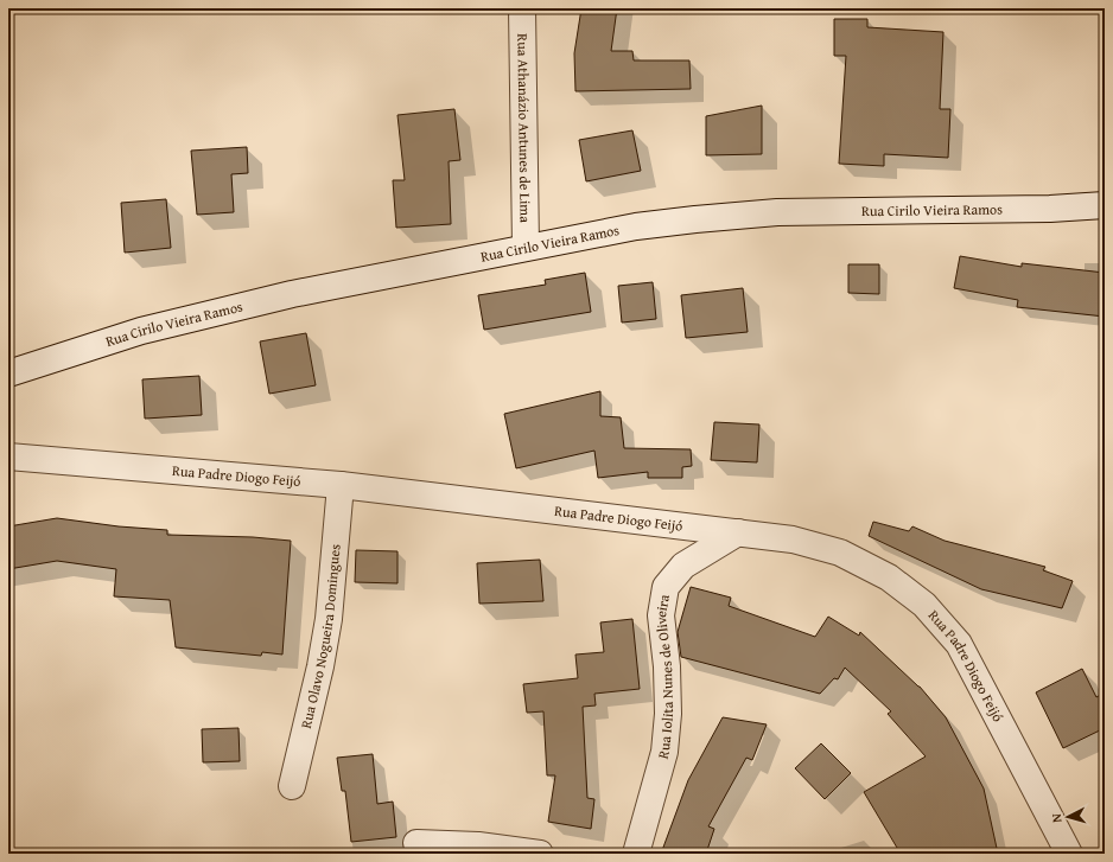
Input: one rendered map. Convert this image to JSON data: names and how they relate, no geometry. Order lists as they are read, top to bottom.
{
  "streets": {
    "street": [
      "Rua Athanázio Antunes de Lima",
      "Rua Cirilo Vieira Ramos",
      "Rua Padre Diogo Feijó",
      "Rua Olavo Nogueira Domingues",
      "Rua Iolita Nunes de Oliveira"
    ]
  },
  "crossings": [
    ["Rua Athanázio Antunes de Lima", "Rua Cirilo Vieira Ramos"],
    ["Rua Padre Diogo Feijó", "Rua Olavo Nogueira Domingues"],
    ["Rua Padre Diogo Feijó", "Rua Iolita Nunes de Oliveira"]
  ],
  "north": "left"
}
